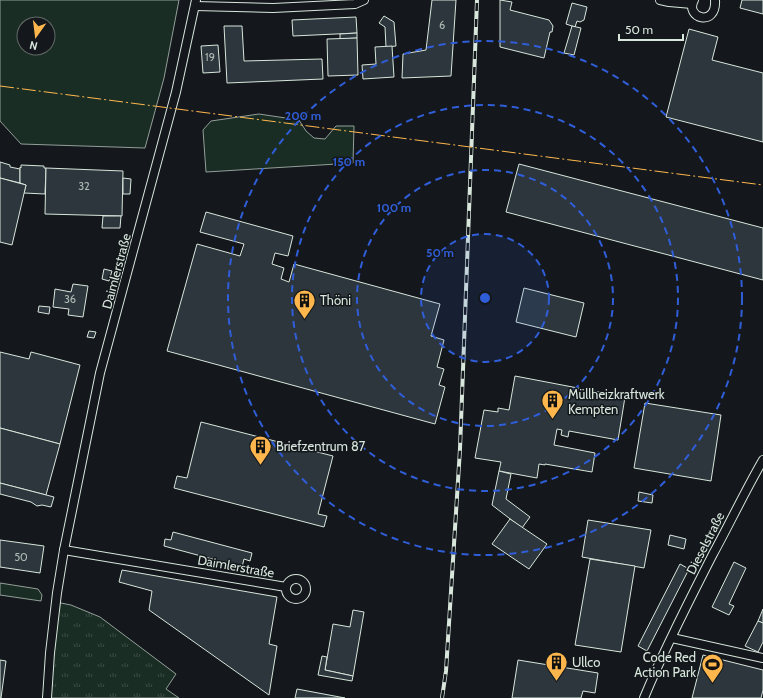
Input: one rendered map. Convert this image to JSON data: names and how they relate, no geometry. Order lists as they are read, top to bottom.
{
  "streets": {
    "street": ["Daimlerstraße", "Dieselstraße"]
  },
  "places": {
    "building": [
      "Thöni",
      "Müllheizkraftwerk Kempten",
      "Briefzentrum 87",
      "Ullco"
    ],
    "sports": ["Code Red Action Park"]
  },
  "house_numbers": [
    "6",
    "19",
    "32",
    "36",
    "50"
  ],
  "scale_bar": "50 m",
  "north": "bottom",
  "rings": [
    "200 m",
    "150 m",
    "100 m",
    "50 m"
  ]
}
